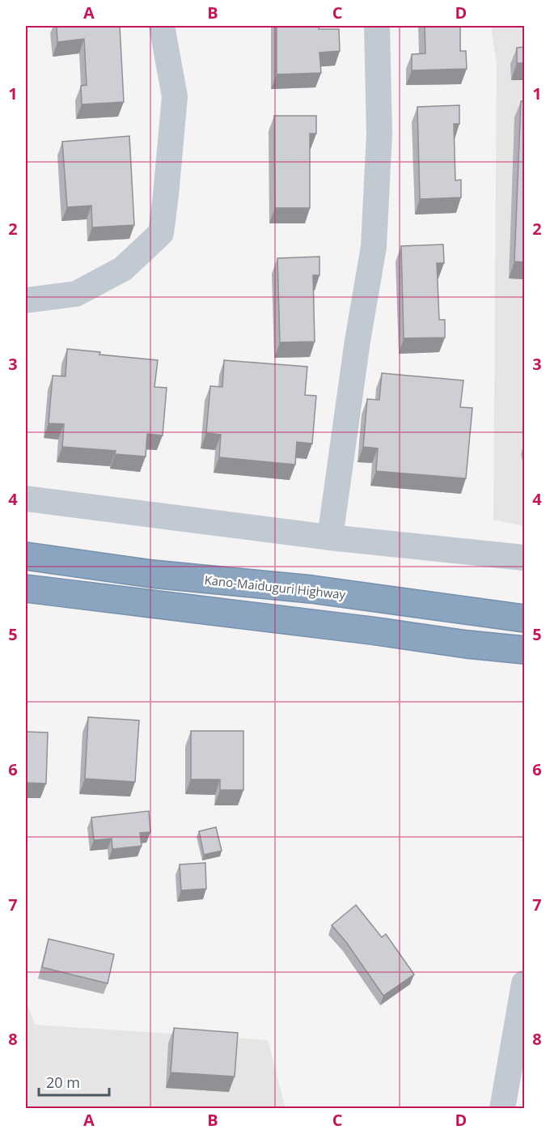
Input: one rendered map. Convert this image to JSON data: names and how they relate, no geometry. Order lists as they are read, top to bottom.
{
  "streets": {
    "highway": ["Kano-Maiduguri Highway"]
  },
  "scale_bar": "20 m",
  "grid": {
    "columns": [
      "A",
      "B",
      "C",
      "D"
    ],
    "rows": [
      "1",
      "2",
      "3",
      "4",
      "5",
      "6",
      "7",
      "8"
    ]
  }
}
